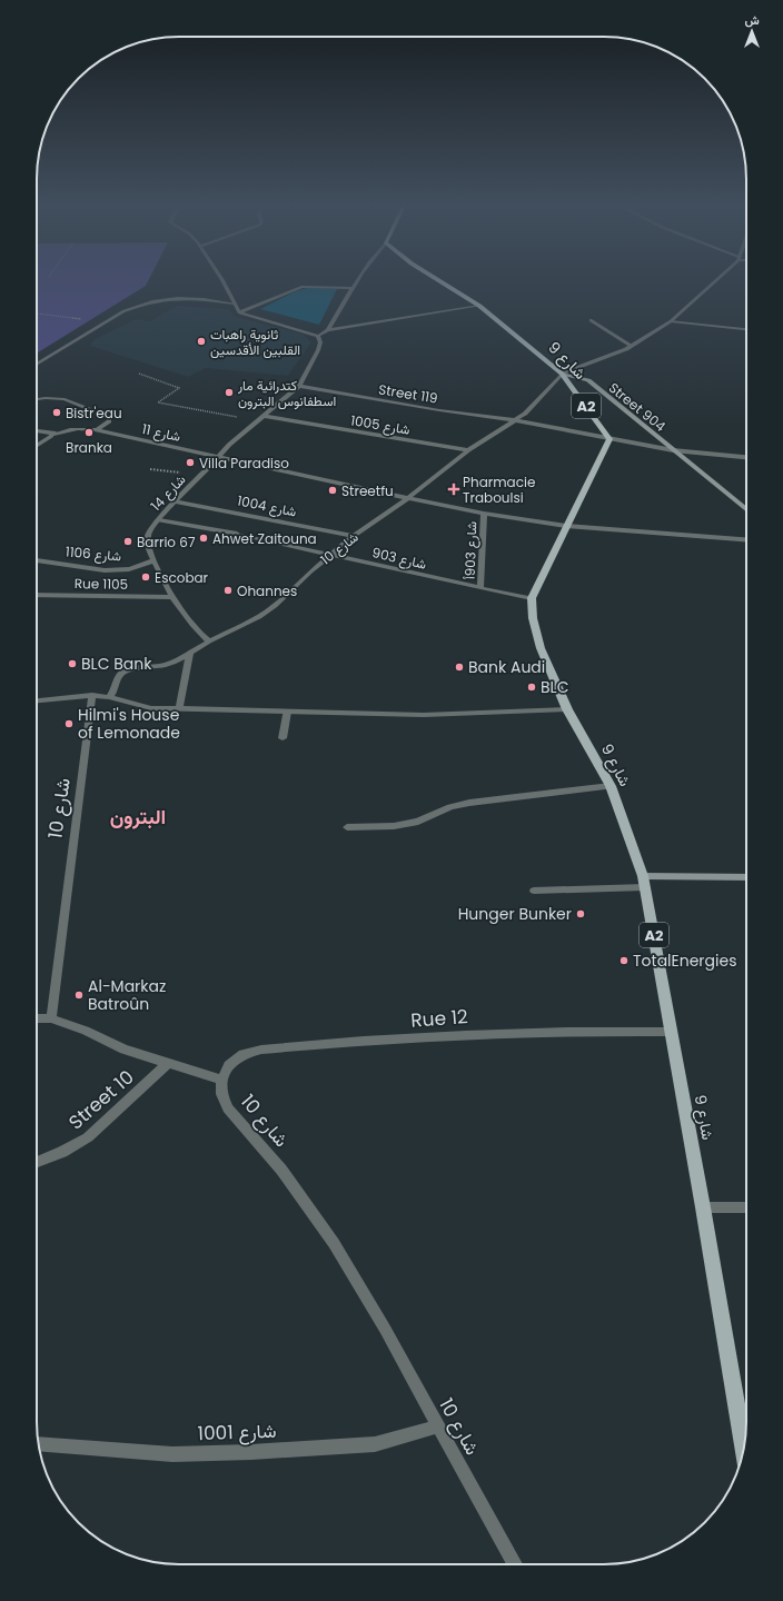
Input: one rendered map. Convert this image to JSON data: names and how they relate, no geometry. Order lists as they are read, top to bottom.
{
  "streets": {
    "main road": ["شارع 9", "A2", "Street 904"],
    "street": [
      "Street 119",
      "شارع 1005",
      "شارع 11",
      "شارع 14",
      "شارع 1004",
      "شارع 10",
      "شارع 903أ",
      "شارع 1106",
      "شارع 903",
      "Rue 1105",
      "Rue 12",
      "Street 10",
      "شارع 1001"
    ]
  },
  "crossings": [
    ["شارع 9", "Street 119"],
    ["شارع 9", "Street 904"],
    ["شارع 9", "شارع 11"],
    ["شارع 9", "شارع 10"],
    ["شارع 9", "شارع 903"],
    ["شارع 9", "Rue 12"],
    ["Street 119", "Street 904"],
    ["Street 119", "شارع 14"],
    ["Street 119", "شارع 10"],
    ["Street 904", "شارع 10"],
    ["شارع 1005", "شارع 14"],
    ["شارع 1005", "شارع 10"],
    ["شارع 11", "شارع 14"],
    ["شارع 11", "شارع 10"],
    ["شارع 11", "شارع 903أ"],
    ["شارع 14", "شارع 1004"],
    ["شارع 14", "شارع 10"],
    ["شارع 14", "شارع 1106"],
    ["شارع 14", "شارع 903"],
    ["شارع 14", "Rue 1105"],
    ["شارع 1004", "شارع 10"],
    ["شارع 10", "شارع 903"],
    ["شارع 10", "Rue 12"],
    ["شارع 10", "شارع 1001"],
    ["شارع 903أ", "شارع 903"]
  ],
  "districts": ["البترون"],
  "places": {
    "other": [
      "ثانوية راهبات القلبين الأقدسين",
      "كتدرائية مار اسطفانوس البترون",
      "Bistr'eau",
      "Branka",
      "Villa Paradiso",
      "Streetfu",
      "Ahwet Zaitouna",
      "Barrio 67",
      "Escobar",
      "Ohannes",
      "BLC Bank",
      "Bank Audi",
      "BLC",
      "Hilmi's House of Lemonade",
      "Hunger Bunker",
      "TotalEnergies",
      "Al-Markaz Batroûn"
    ],
    "health": ["Pharmacie Traboulsi"]
  },
  "north": "top"
}
